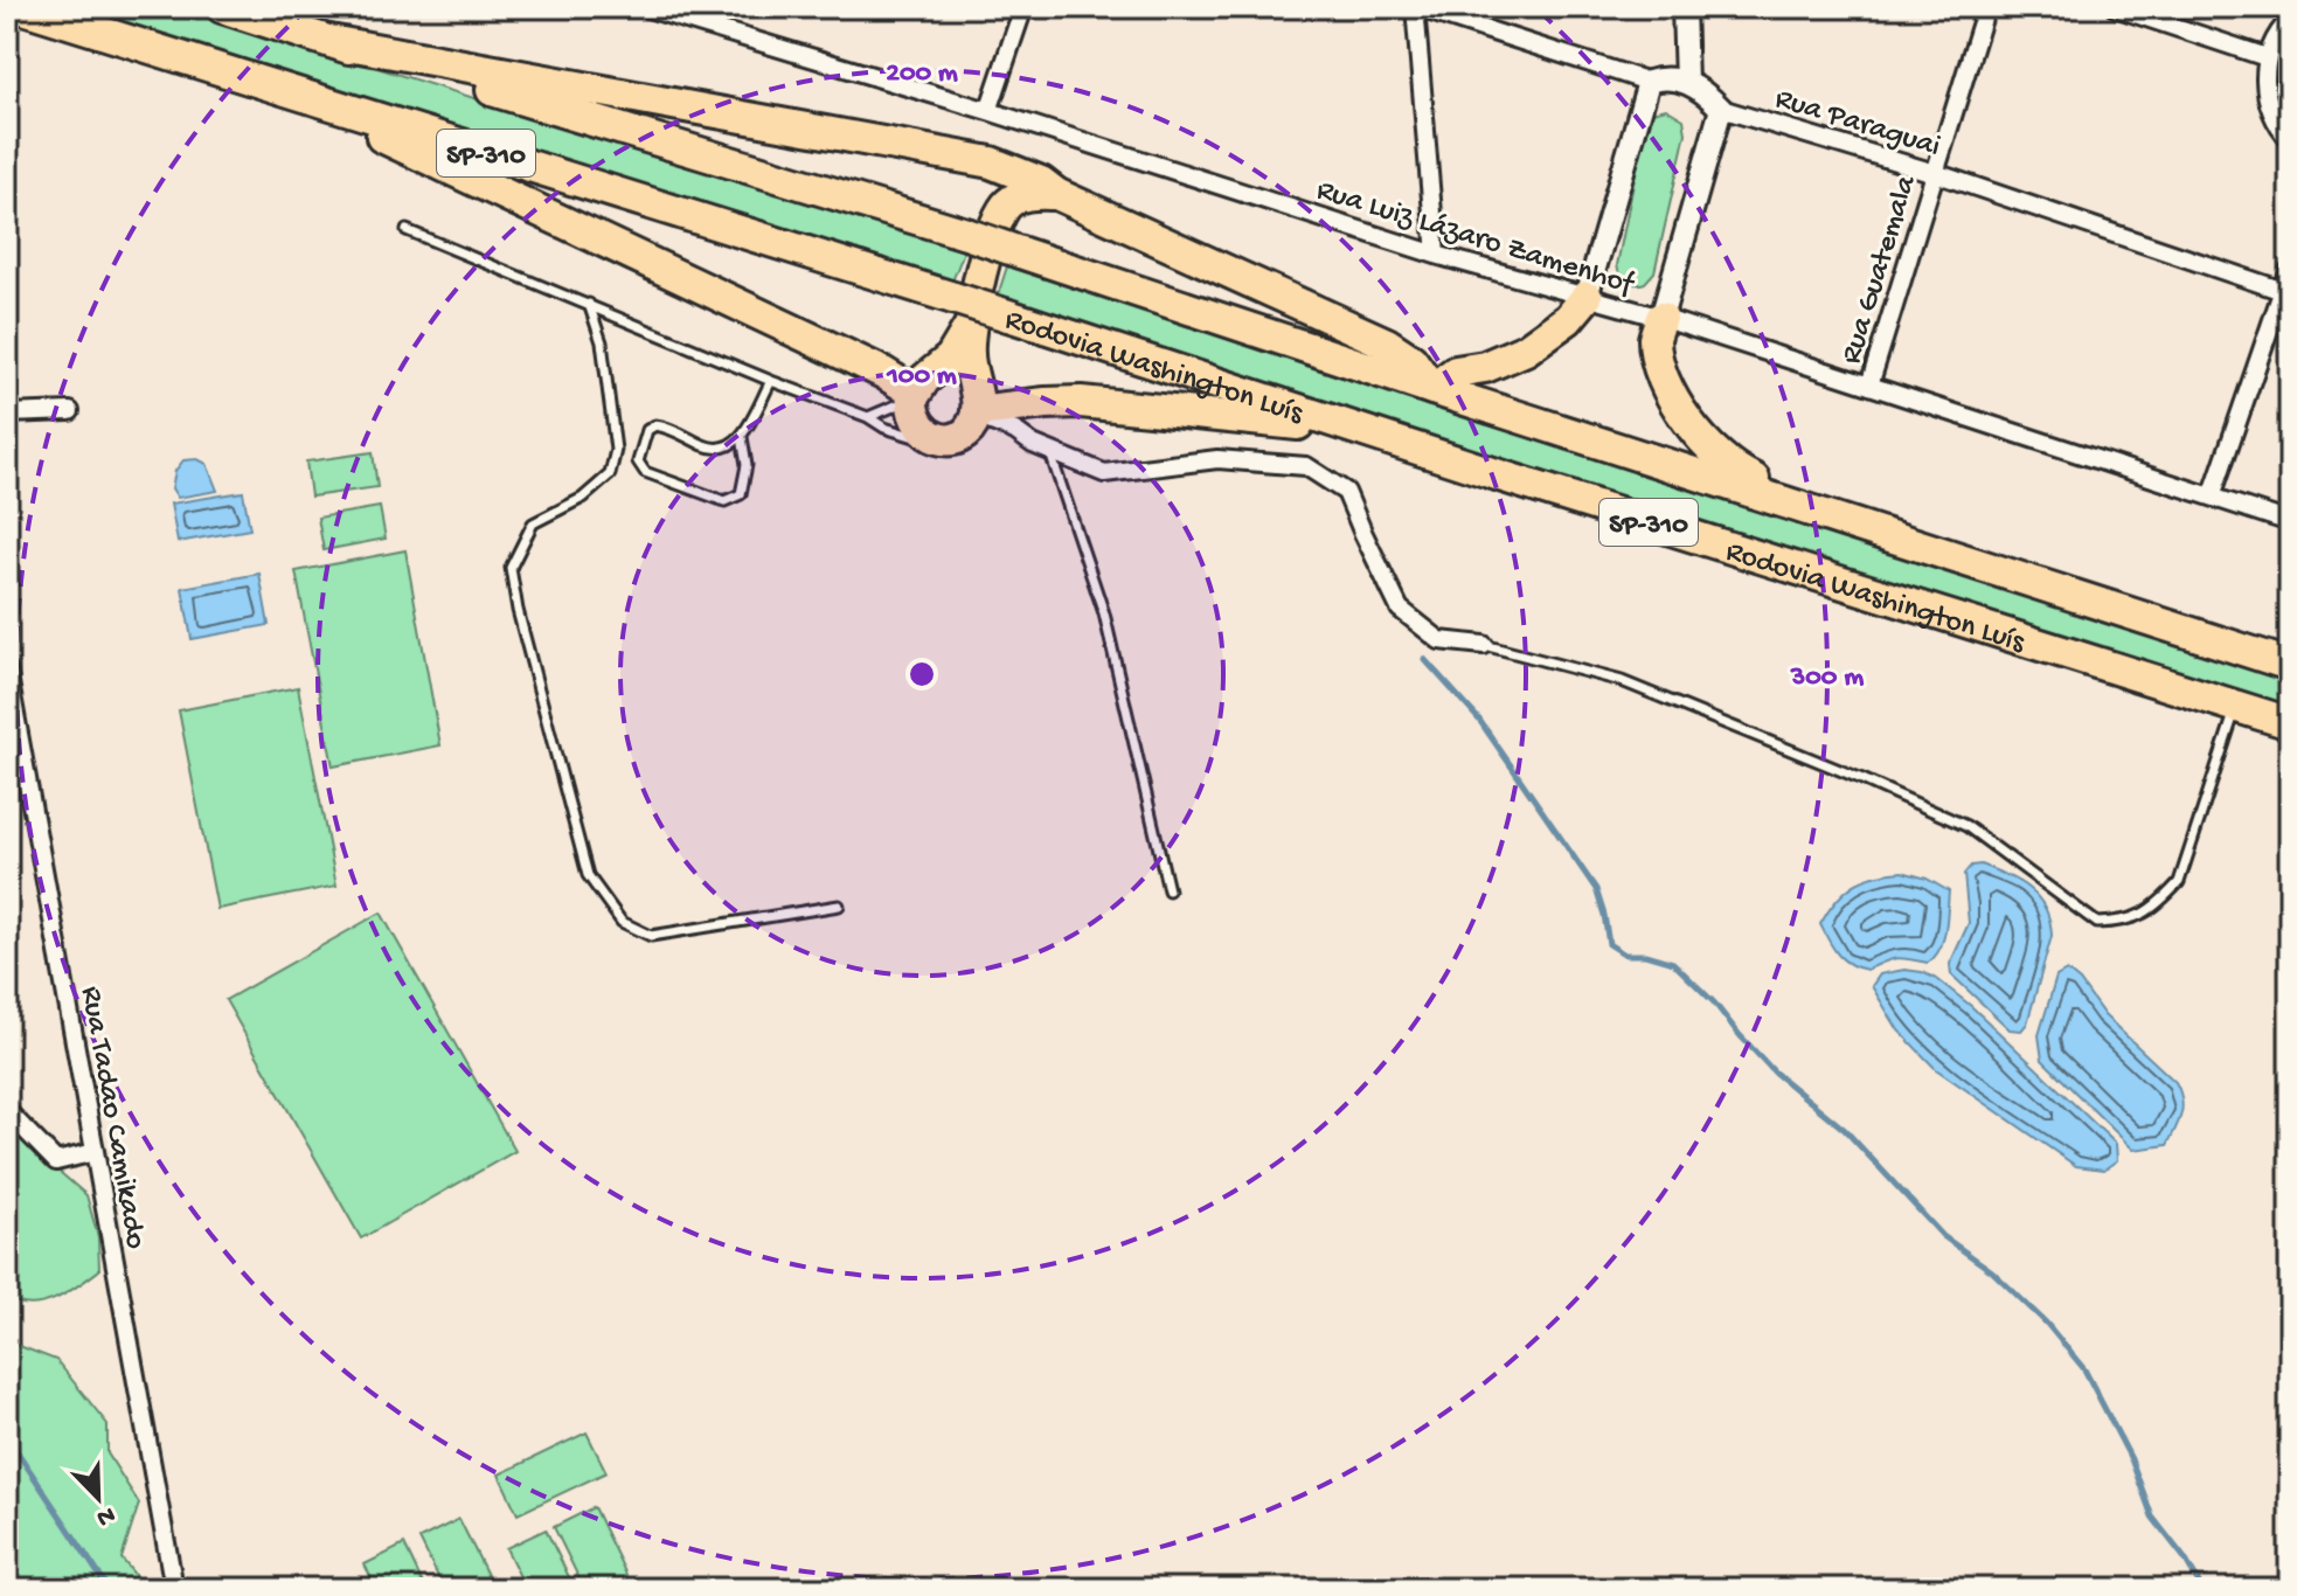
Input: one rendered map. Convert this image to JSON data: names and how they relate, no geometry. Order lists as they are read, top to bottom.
{
  "streets": {
    "highway": ["SP-310", "Rodovia Washington Luís"],
    "street": [
      "Rua Paraguai",
      "Rua Luiz Lázaro Zamenhof",
      "Rua Guatemala",
      "Rua Tadao Camikado"
    ]
  },
  "crossings": [
    ["Rua Paraguai", "Rua Guatemala"],
    ["Rua Luiz Lázaro Zamenhof", "Rua Guatemala"]
  ],
  "north": "bottom right",
  "rings": ["200 m", "100 m", "300 m"]
}
